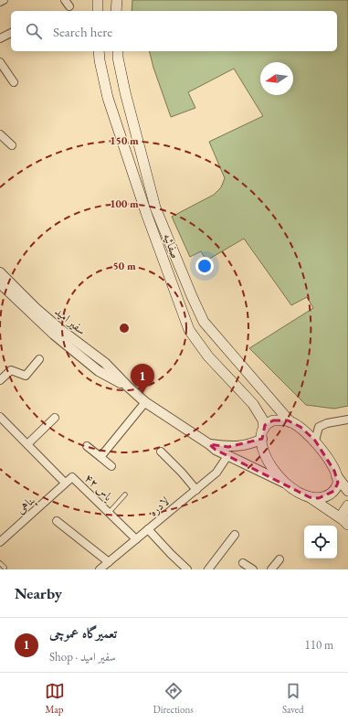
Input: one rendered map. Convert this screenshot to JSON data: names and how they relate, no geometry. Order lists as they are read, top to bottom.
{
  "streets": {
    "main road": ["صفائیه"],
    "street": [
      "سفیر امید",
      "یاس ۴۲",
      "پناهی",
      "لادره"
    ]
  },
  "crossings": [
    ["سفیر امید", "لادره"],
    ["یاس ۴۲", "پناهی"],
    ["یاس ۴۲", "لادره"]
  ],
  "north": "left",
  "page": {
    "search": "Search here",
    "pins": "1",
    "heading": "Nearby",
    "list": [
      {
        "mark": "1",
        "name": "تعمیرگاه عموچی",
        "note": "Shop · سفیر امید",
        "value": "110 m"
      }
    ],
    "nav": ["Map", "Directions", "Saved"]
  },
  "rings": ["150 m", "100 m", "50 m"]
}
